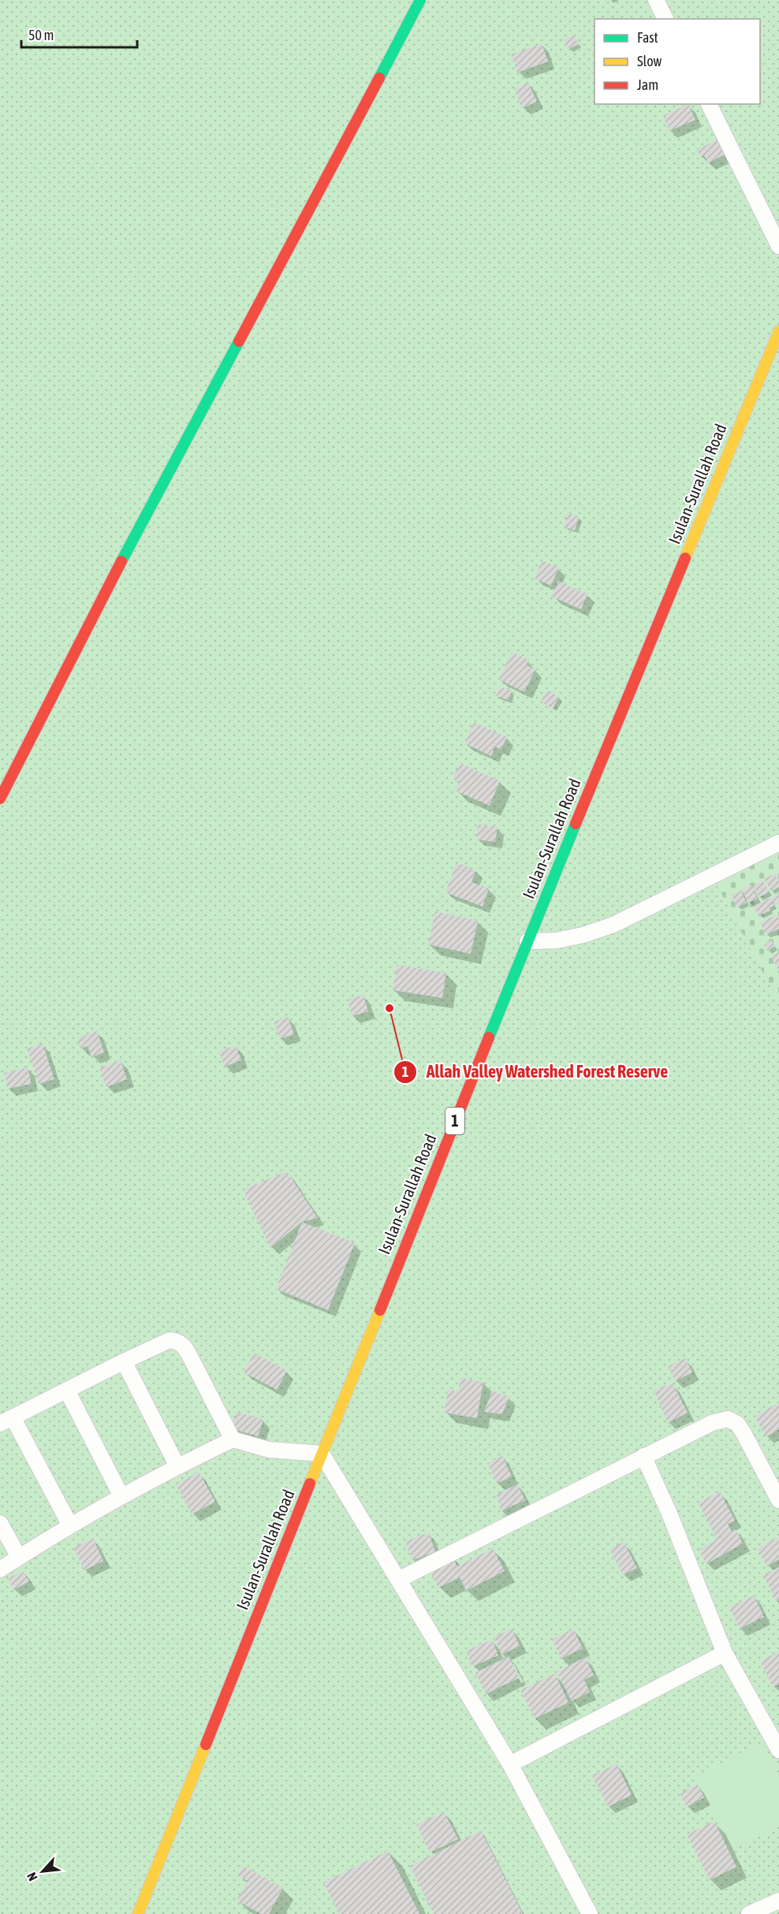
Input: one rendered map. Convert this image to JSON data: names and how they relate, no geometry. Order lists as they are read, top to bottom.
{
  "streets": {
    "main road": ["Isulan-Surallah Road", "1"]
  },
  "places": ["Allah Valley Watershed Forest Reserve"],
  "legend": ["Fast", "Slow", "Jam"],
  "scale_bar": "50 m",
  "north": "bottom left"
}
